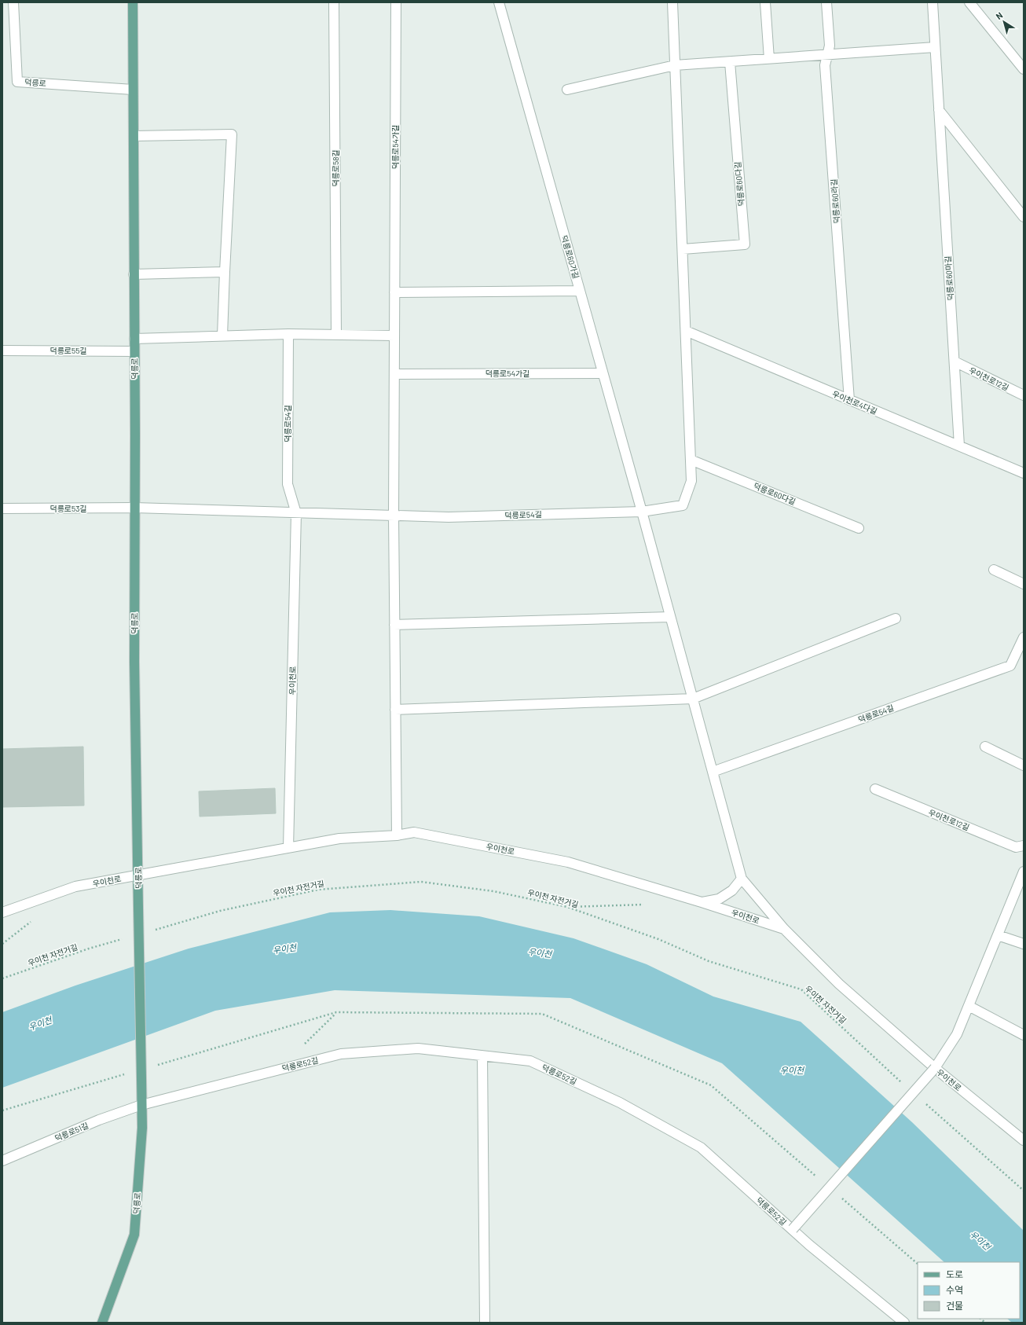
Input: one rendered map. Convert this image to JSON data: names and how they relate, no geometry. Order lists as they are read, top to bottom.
{
  "streets": {
    "main road": ["덕릉로"],
    "street": [
      "덕릉로54가길",
      "덕릉로58길",
      "덕릉로60다길",
      "덕릉로60라길",
      "덕릉로60가길",
      "덕릉로60마길",
      "덕릉로55길",
      "우이천로12길",
      "우이천로4다길",
      "덕릉로54길",
      "덕릉로53길",
      "우이천로",
      "덕릉로52길",
      "덕릉로51길"
    ],
    "path": ["우이천 자전거길"]
  },
  "crossings": [
    ["덕릉로", "덕릉로55길"],
    ["덕릉로", "덕릉로54길"],
    ["덕릉로", "덕릉로53길"],
    ["덕릉로", "우이천로"],
    ["덕릉로", "덕릉로52길"],
    ["덕릉로", "덕릉로51길"],
    ["덕릉로54가길", "덕릉로60가길"],
    ["덕릉로54가길", "덕릉로54길"],
    ["덕릉로60라길", "우이천로4다길"],
    ["덕릉로60가길", "덕릉로54길"],
    ["덕릉로60마길", "우이천로12길"],
    ["덕릉로60마길", "우이천로4다길"],
    ["덕릉로54길", "덕릉로53길"],
    ["덕릉로54길", "우이천로"],
    ["덕릉로52길", "덕릉로51길"]
  ],
  "water": ["우이천"],
  "legend": ["도로", "수역", "건물"],
  "north": "top left"
}
